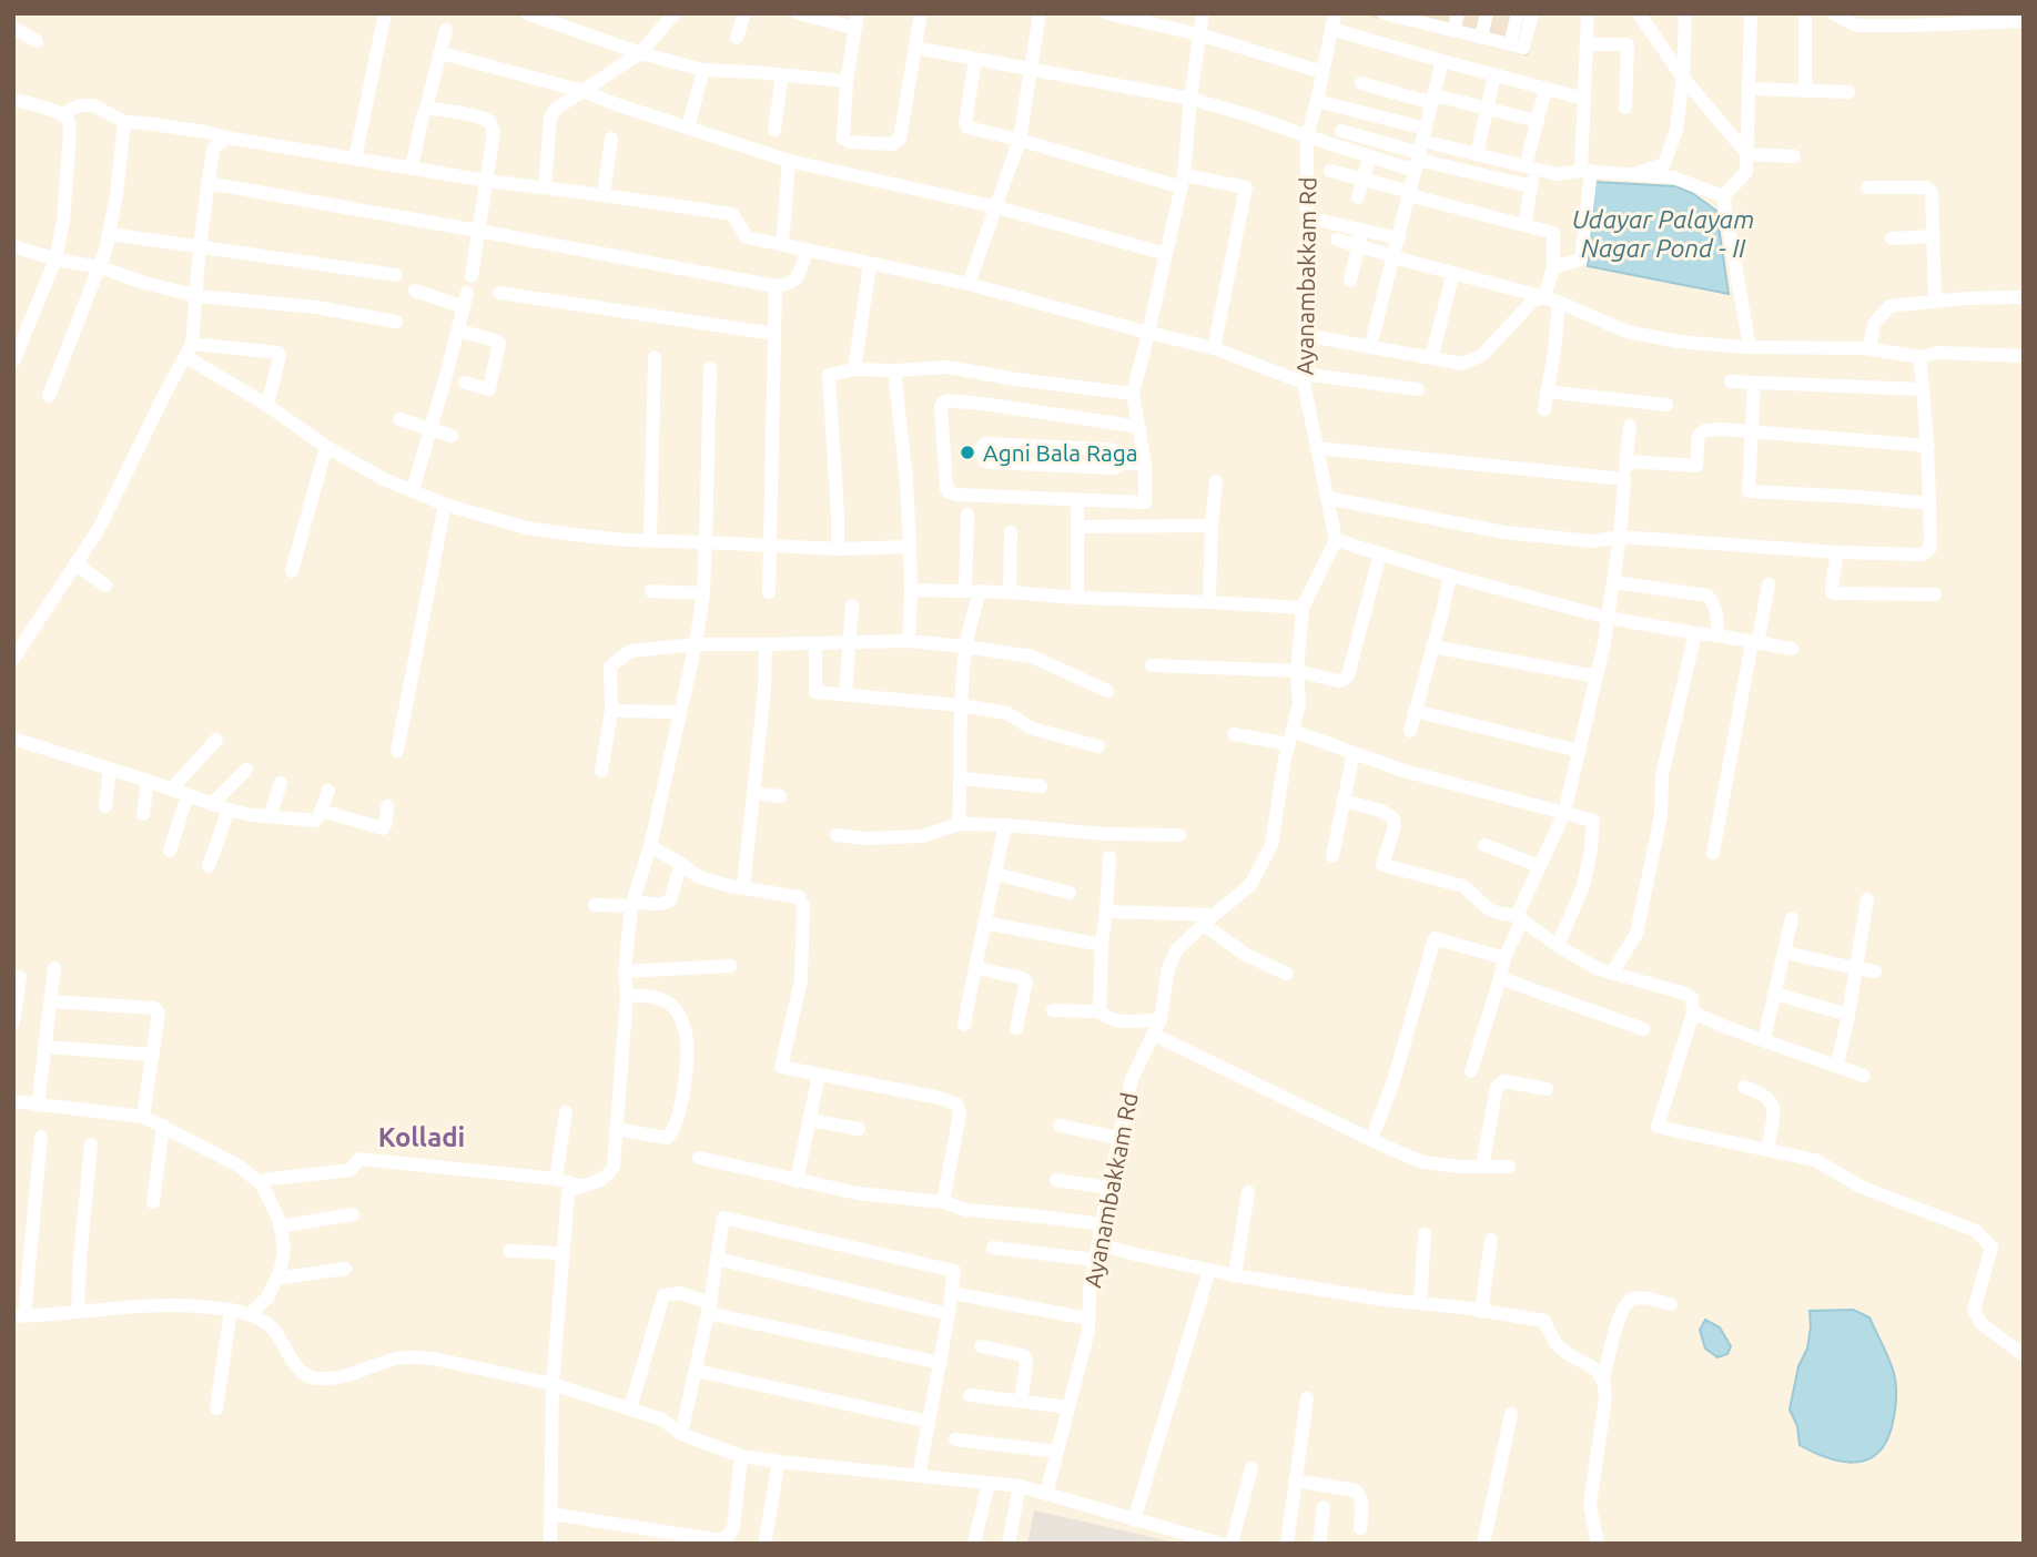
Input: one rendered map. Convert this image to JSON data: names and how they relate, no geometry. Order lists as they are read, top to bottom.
{
  "streets": {
    "street": ["Ayanambakkam Rd"]
  },
  "districts": ["Kolladi"],
  "water": ["Udayar Palayam Nagar Pond - II"],
  "places": ["Agni Bala Raga"]
}
